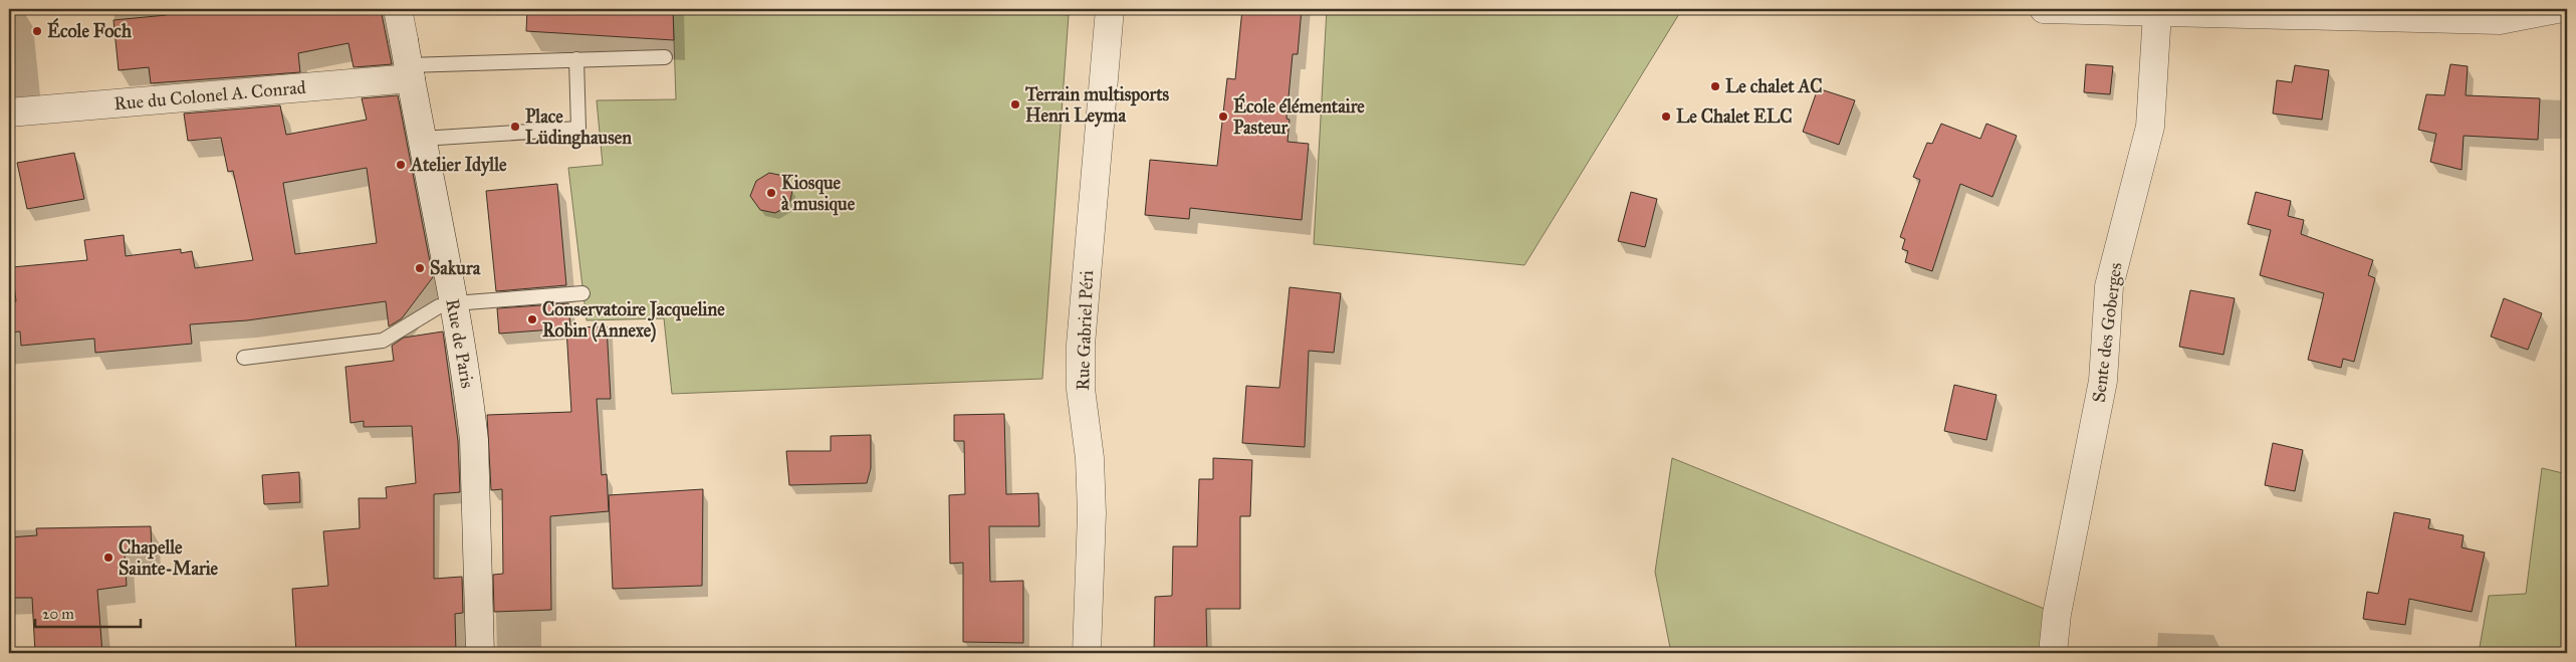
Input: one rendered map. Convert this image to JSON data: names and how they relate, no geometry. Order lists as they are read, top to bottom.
{
  "streets": {
    "street": [
      "Rue du Colonel A. Conrad",
      "Rue Gabriel Péri",
      "Sente des Goberges",
      "Rue de Paris"
    ]
  },
  "crossings": [
    ["Rue du Colonel A. Conrad", "Rue de Paris"]
  ],
  "places": [
    "École Foch",
    "Le chalet AC",
    "Terrain multisports Henri Leyma",
    "École élémentaire Pasteur",
    "Le Chalet ELC",
    "Place Lüdinghausen",
    "Atelier Idylle",
    "Kiosque à musique",
    "Sakura",
    "Conservatoire Jacqueline Robin (Annexe)",
    "Chapelle Sainte-Marie"
  ],
  "scale_bar": "20 m"
}
